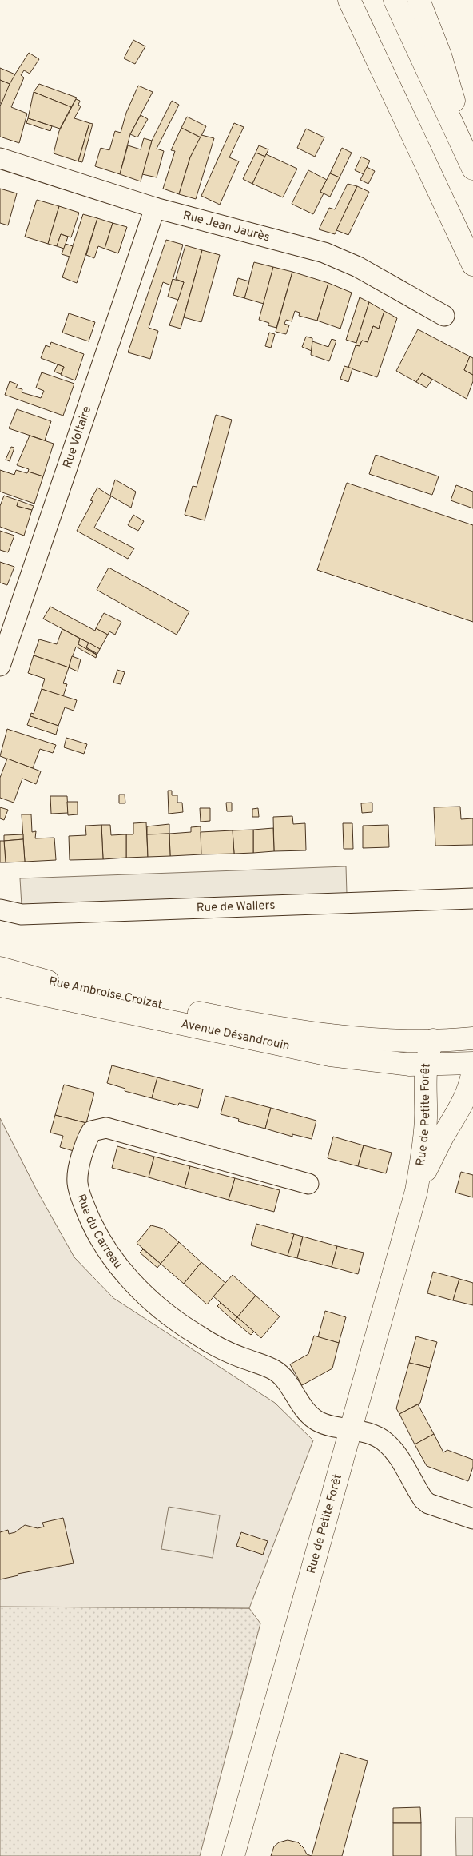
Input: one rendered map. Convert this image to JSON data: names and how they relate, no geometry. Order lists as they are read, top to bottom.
{
  "streets": {
    "main road": ["Rue Ambroise Croizat", "Avenue Désandrouin", "Rue de Petite Forêt"],
    "street": [
      "Rue Jean Jaurès",
      "Rue Voltaire",
      "Rue de Wallers",
      "Rue du Carreau"
    ]
  },
  "crossings": [
    ["Rue Jean Jaurès", "Rue Voltaire"],
    ["Rue Ambroise Croizat", "Avenue Désandrouin"],
    ["Avenue Désandrouin", "Rue de Petite Forêt"],
    ["Rue de Petite Forêt", "Rue du Carreau"]
  ]
}
